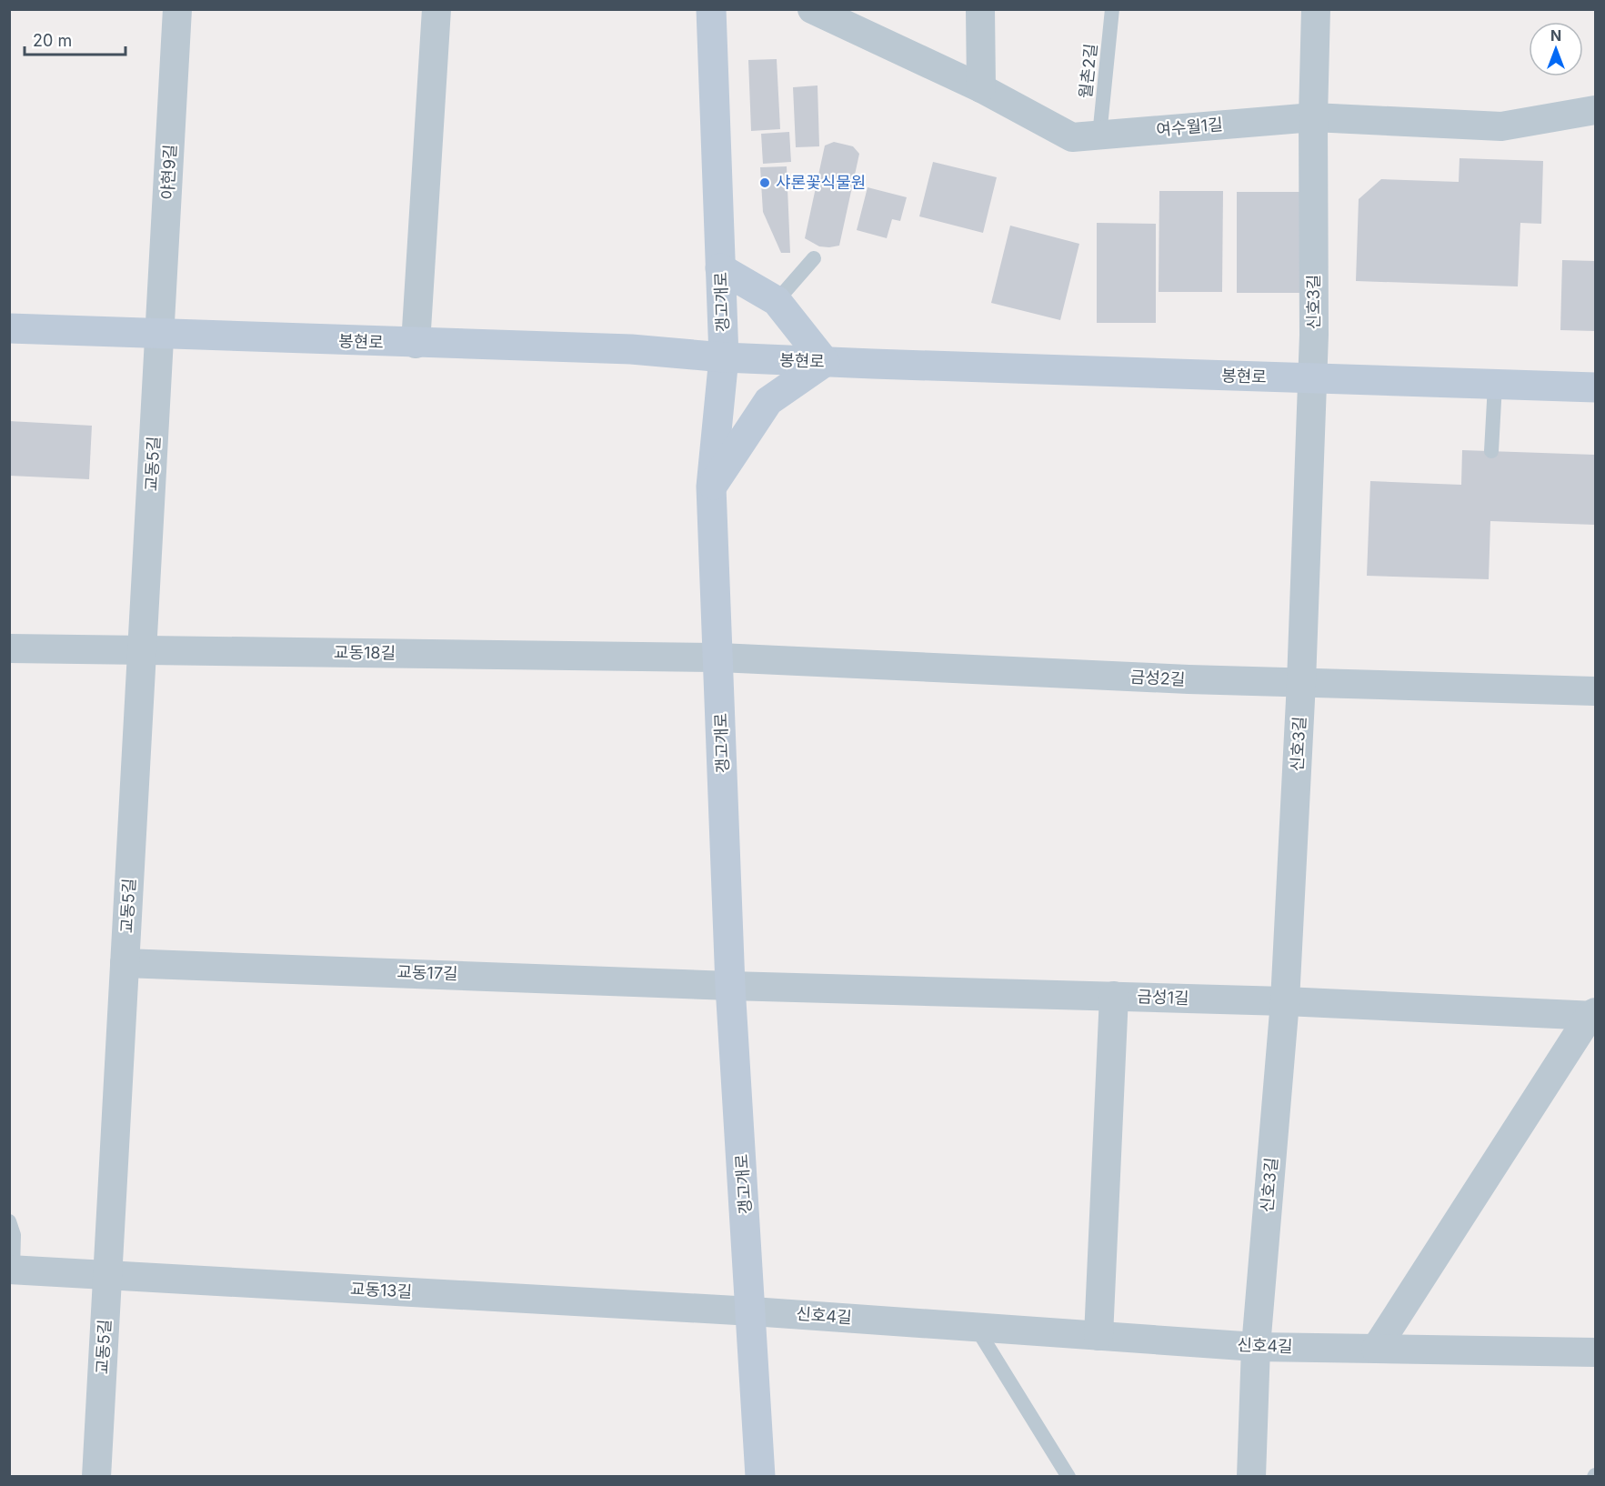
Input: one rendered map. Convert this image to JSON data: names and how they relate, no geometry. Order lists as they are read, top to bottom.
{
  "streets": {
    "street": [
      "여수월1길",
      "야현9길",
      "갱고개로",
      "신호3길",
      "봉현로",
      "교동5길",
      "교동18길",
      "금성2길",
      "교동17길",
      "금성1길",
      "교동13길",
      "신호4길"
    ],
    "lane": ["월촌2길"]
  },
  "crossings": [
    ["월촌2길", "여수월1길"],
    ["여수월1길", "신호3길"],
    ["야현9길", "봉현로"],
    ["야현9길", "교동5길"],
    ["갱고개로", "봉현로"],
    ["갱고개로", "교동18길"],
    ["갱고개로", "금성2길"],
    ["갱고개로", "교동17길"],
    ["갱고개로", "금성1길"],
    ["갱고개로", "교동13길"],
    ["갱고개로", "신호4길"],
    ["신호3길", "봉현로"],
    ["신호3길", "금성2길"],
    ["신호3길", "금성1길"],
    ["신호3길", "신호4길"],
    ["봉현로", "교동5길"],
    ["교동5길", "교동18길"],
    ["교동5길", "교동17길"],
    ["교동5길", "교동13길"],
    ["교동18길", "금성2길"],
    ["교동17길", "금성1길"],
    ["교동13길", "신호4길"]
  ],
  "places": ["샤론꽃식물원"],
  "scale_bar": "20 m",
  "north": "top"
}
